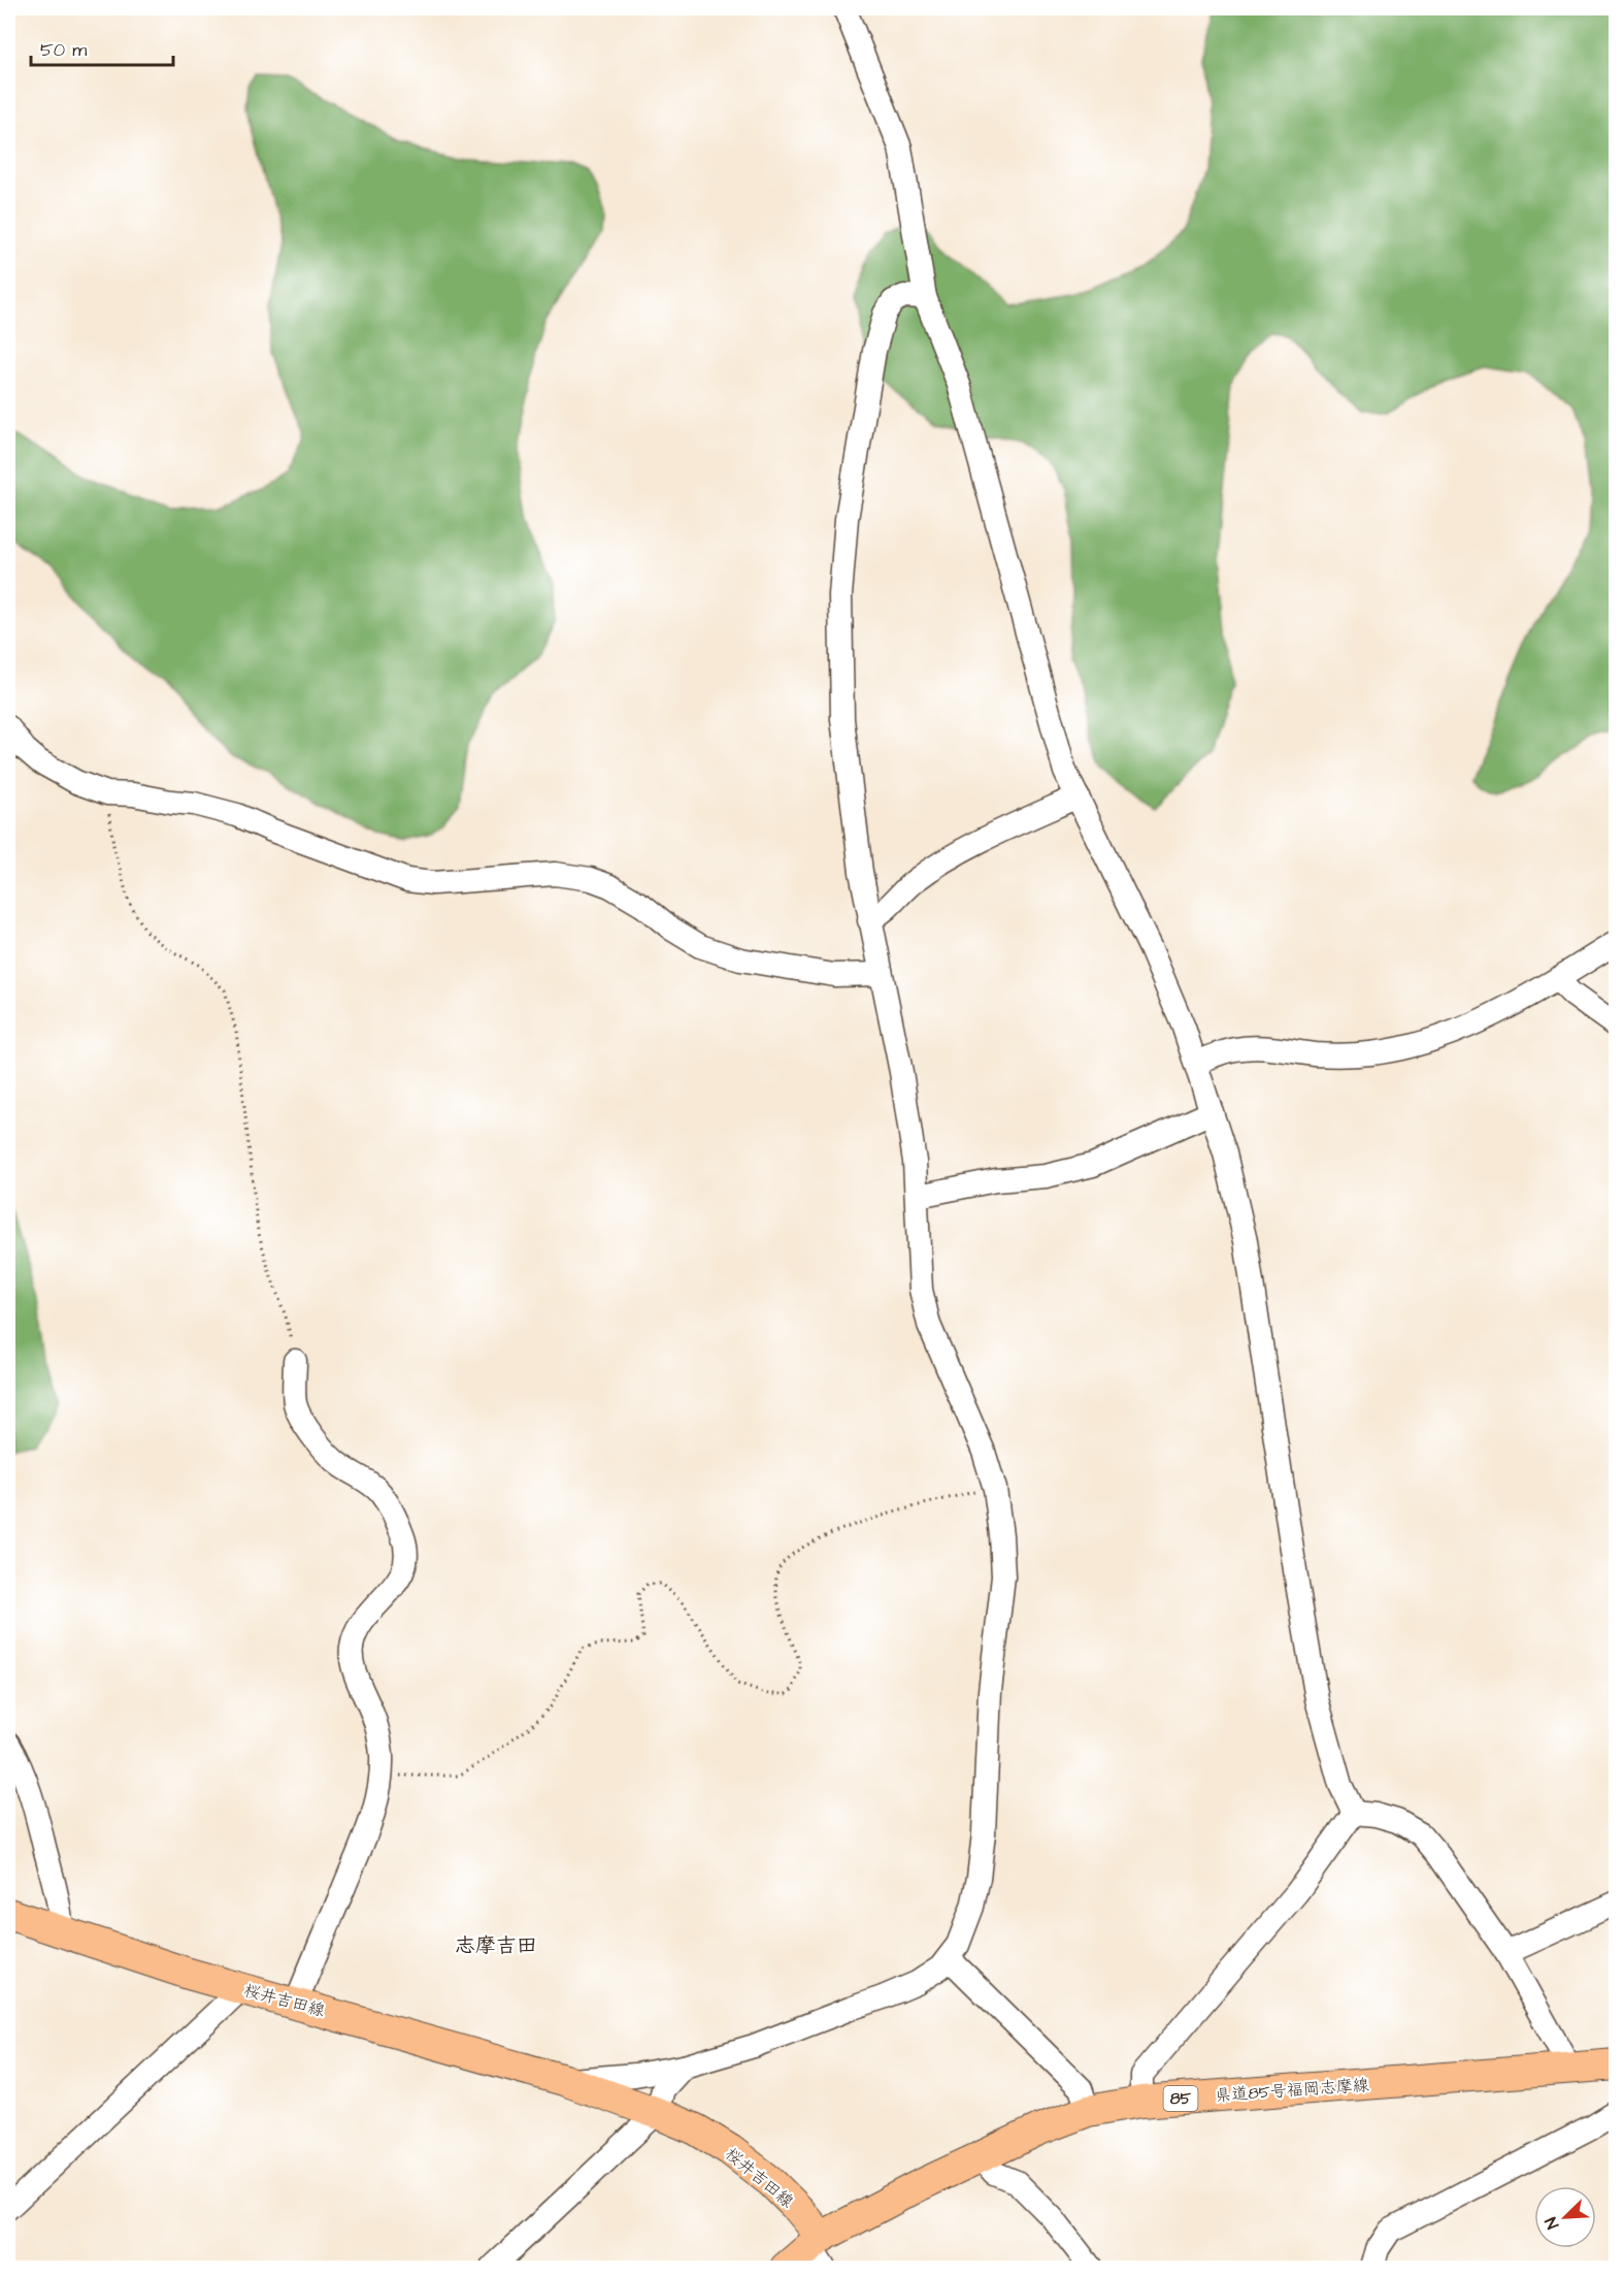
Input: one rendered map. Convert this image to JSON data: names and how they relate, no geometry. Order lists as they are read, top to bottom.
{
  "streets": {
    "main road": ["桜井吉田線", "県道85号福岡志摩線", "85"]
  },
  "crossings": [
    ["桜井吉田線", "県道85号福岡志摩線"]
  ],
  "districts": ["志摩吉田"],
  "scale_bar": "50 m",
  "north": "bottom left"
}
